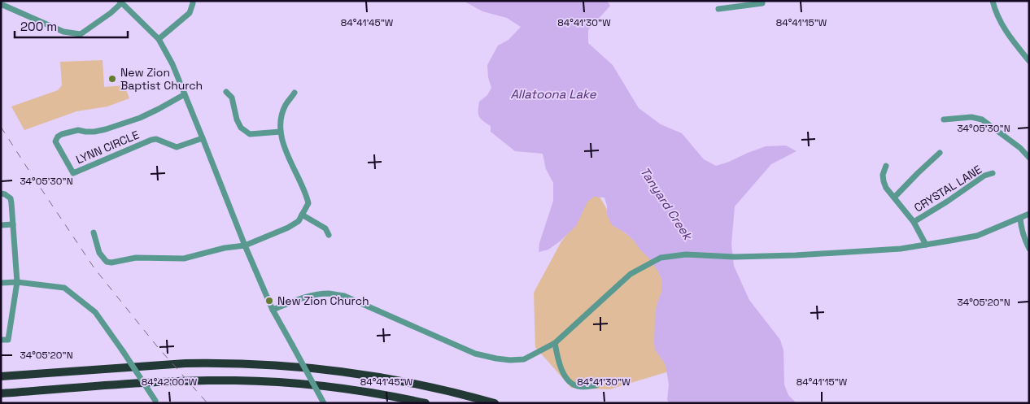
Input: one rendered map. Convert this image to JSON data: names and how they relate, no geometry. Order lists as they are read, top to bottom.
{
  "streets": {
    "street": ["LYNN CIRCLE", "CRYSTAL LANE"]
  },
  "water": ["Allatoona Lake", "Tanyard Creek"],
  "places": ["New Zion Baptist Church", "New Zion Church"],
  "scale_bar": "200 m",
  "coordinates": [
    "84°41'45\"W",
    "84°41'30\"W",
    "84°41'15\"W",
    "34°05'30\"N",
    "34°05'20\"N",
    "84°42'00\"W"
  ]
}
